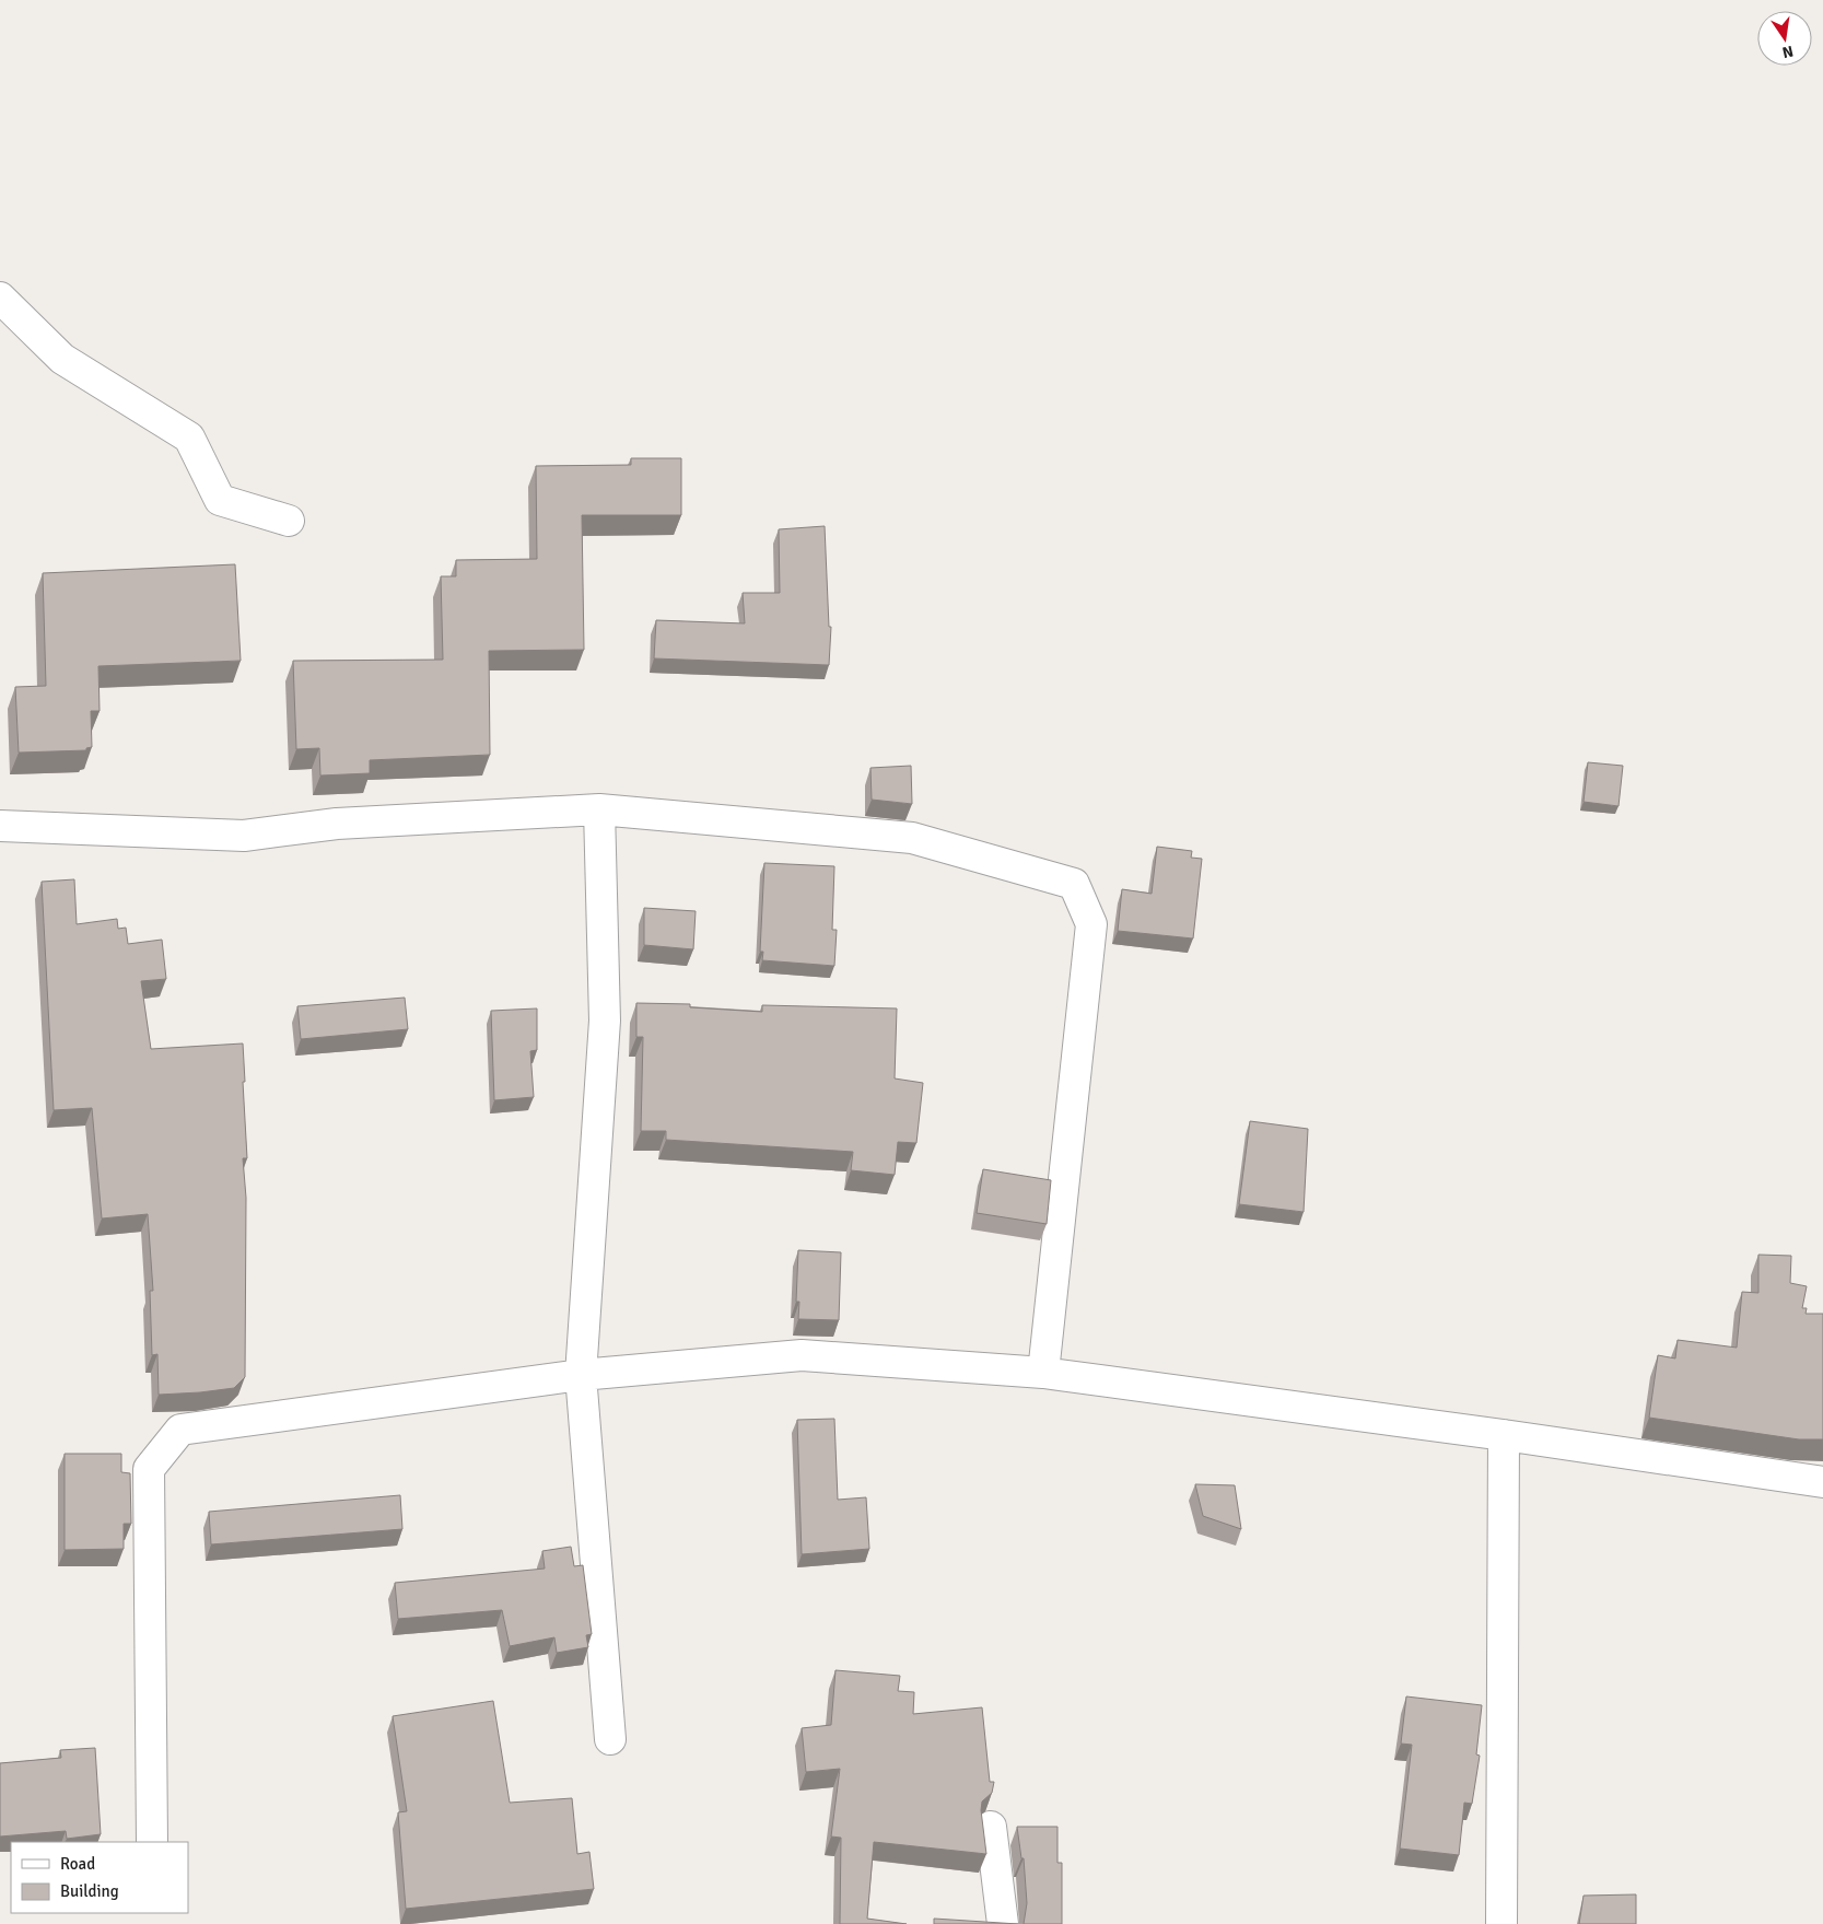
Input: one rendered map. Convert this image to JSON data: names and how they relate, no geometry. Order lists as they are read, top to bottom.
{
  "legend": ["Road", "Building"],
  "north": "bottom"
}
